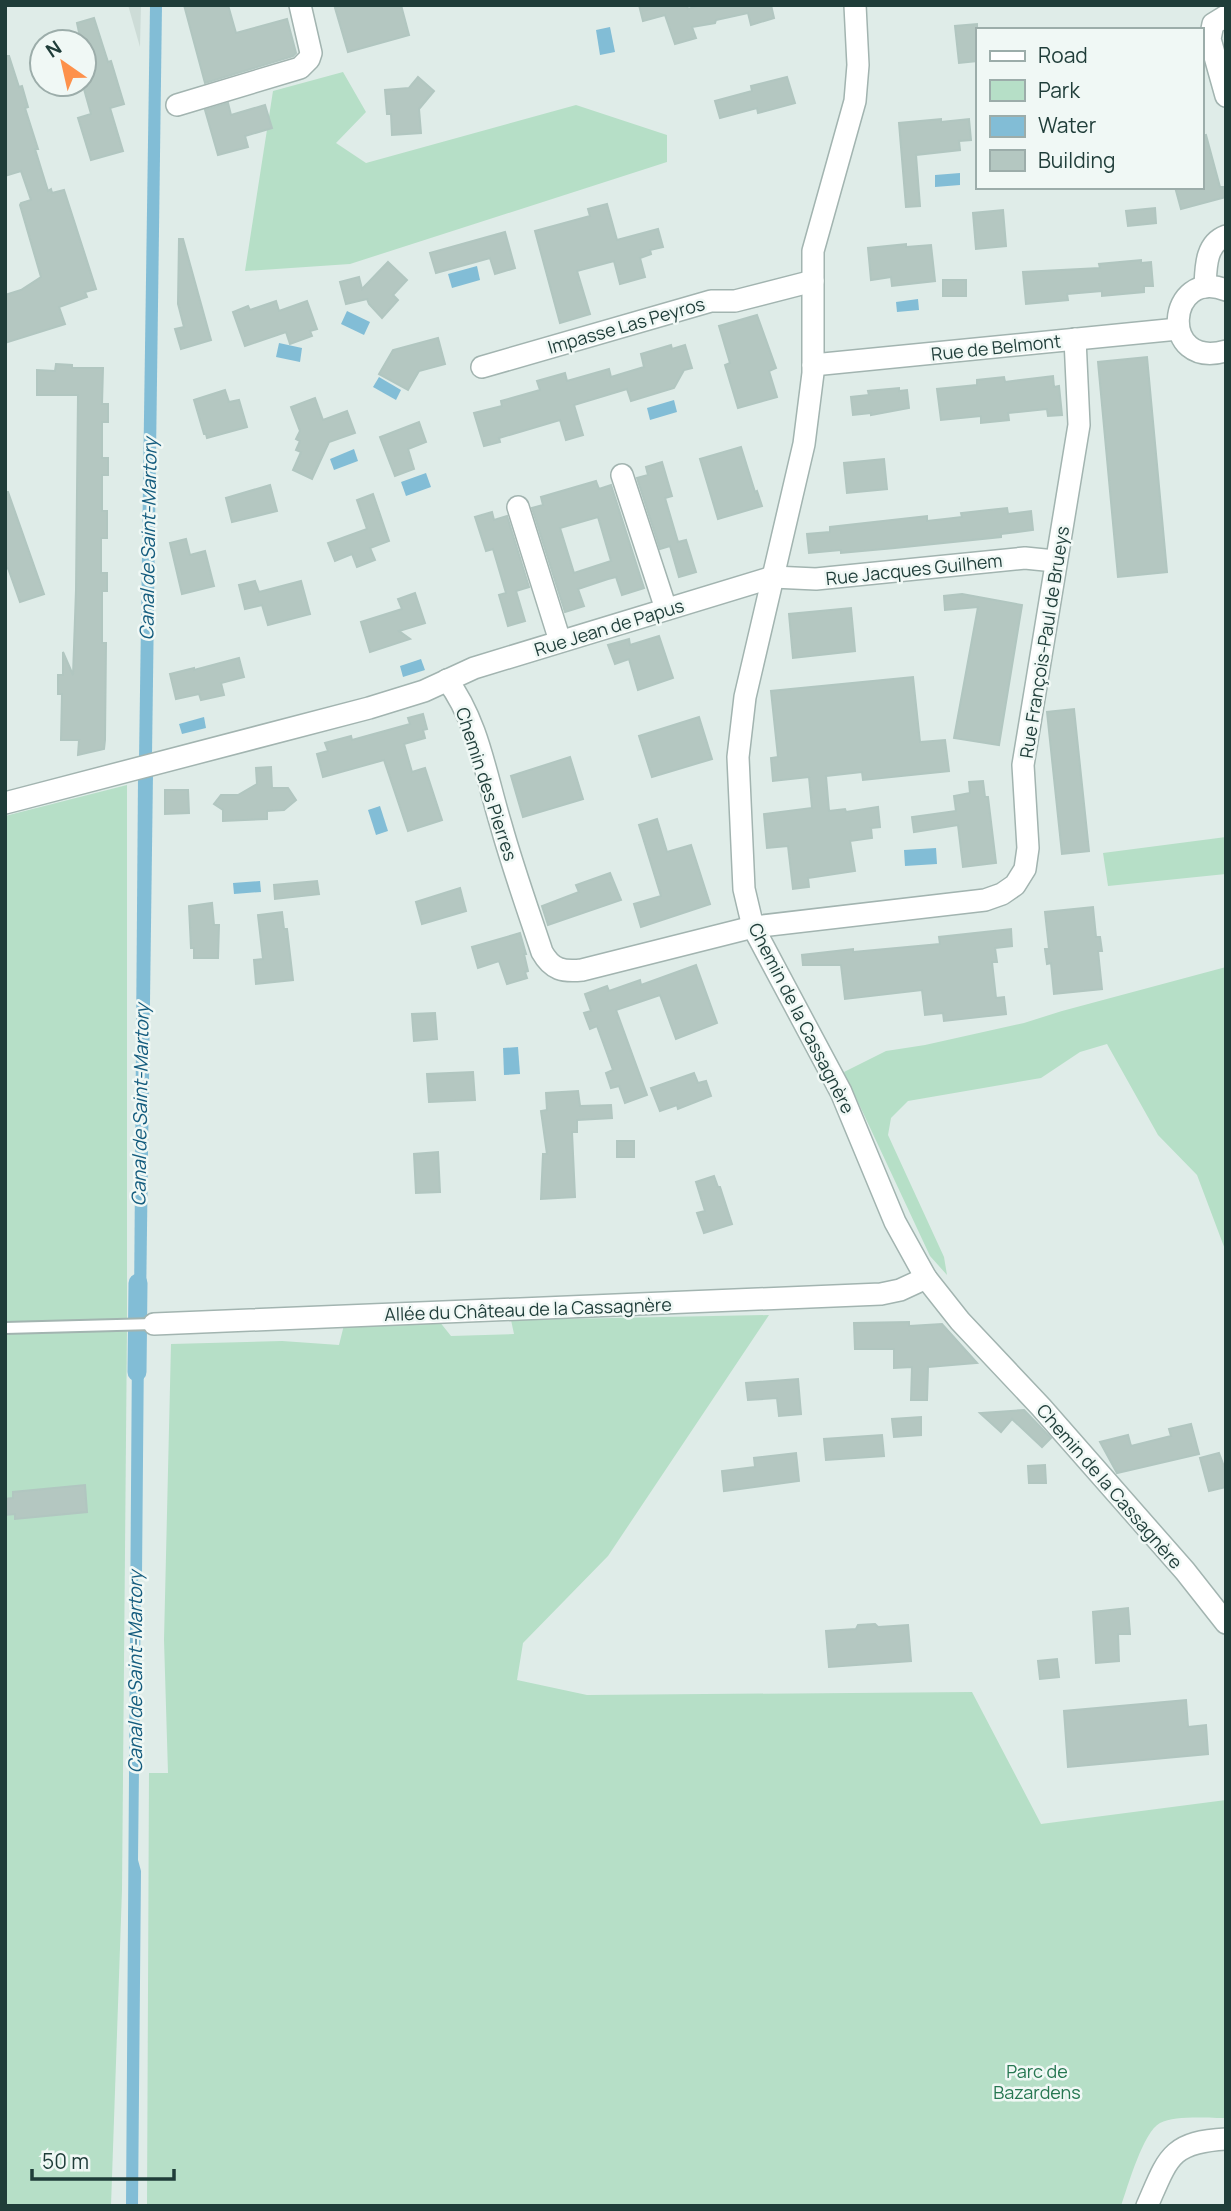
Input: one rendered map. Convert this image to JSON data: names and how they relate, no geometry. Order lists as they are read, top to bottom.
{
  "streets": {
    "street": [
      "Impasse Las Peyros",
      "Rue de Belmont",
      "Rue Jacques Guilhem",
      "Rue Jean de Papus",
      "Rue François-Paul de Brueys",
      "Chemin des Pierres",
      "Chemin de la Cassagnère",
      "Allée du Château de la Cassagnère"
    ]
  },
  "crossings": [
    ["Impasse Las Peyros", "Chemin de la Cassagnère"],
    ["Rue de Belmont", "Rue François-Paul de Brueys"],
    ["Rue de Belmont", "Chemin de la Cassagnère"],
    ["Rue Jacques Guilhem", "Rue Jean de Papus"],
    ["Rue Jacques Guilhem", "Rue François-Paul de Brueys"],
    ["Rue Jacques Guilhem", "Chemin de la Cassagnère"],
    ["Rue Jean de Papus", "Chemin des Pierres"],
    ["Rue Jean de Papus", "Chemin de la Cassagnère"],
    ["Rue François-Paul de Brueys", "Chemin des Pierres"],
    ["Rue François-Paul de Brueys", "Chemin de la Cassagnère"],
    ["Chemin des Pierres", "Chemin de la Cassagnère"],
    ["Chemin de la Cassagnère", "Allée du Château de la Cassagnère"]
  ],
  "water": ["Canal de Saint-Martory"],
  "parks": ["Parc de Bazardens"],
  "legend": [
    "Road",
    "Park",
    "Water",
    "Building"
  ],
  "scale_bar": "50 m",
  "north": "top left"
}
